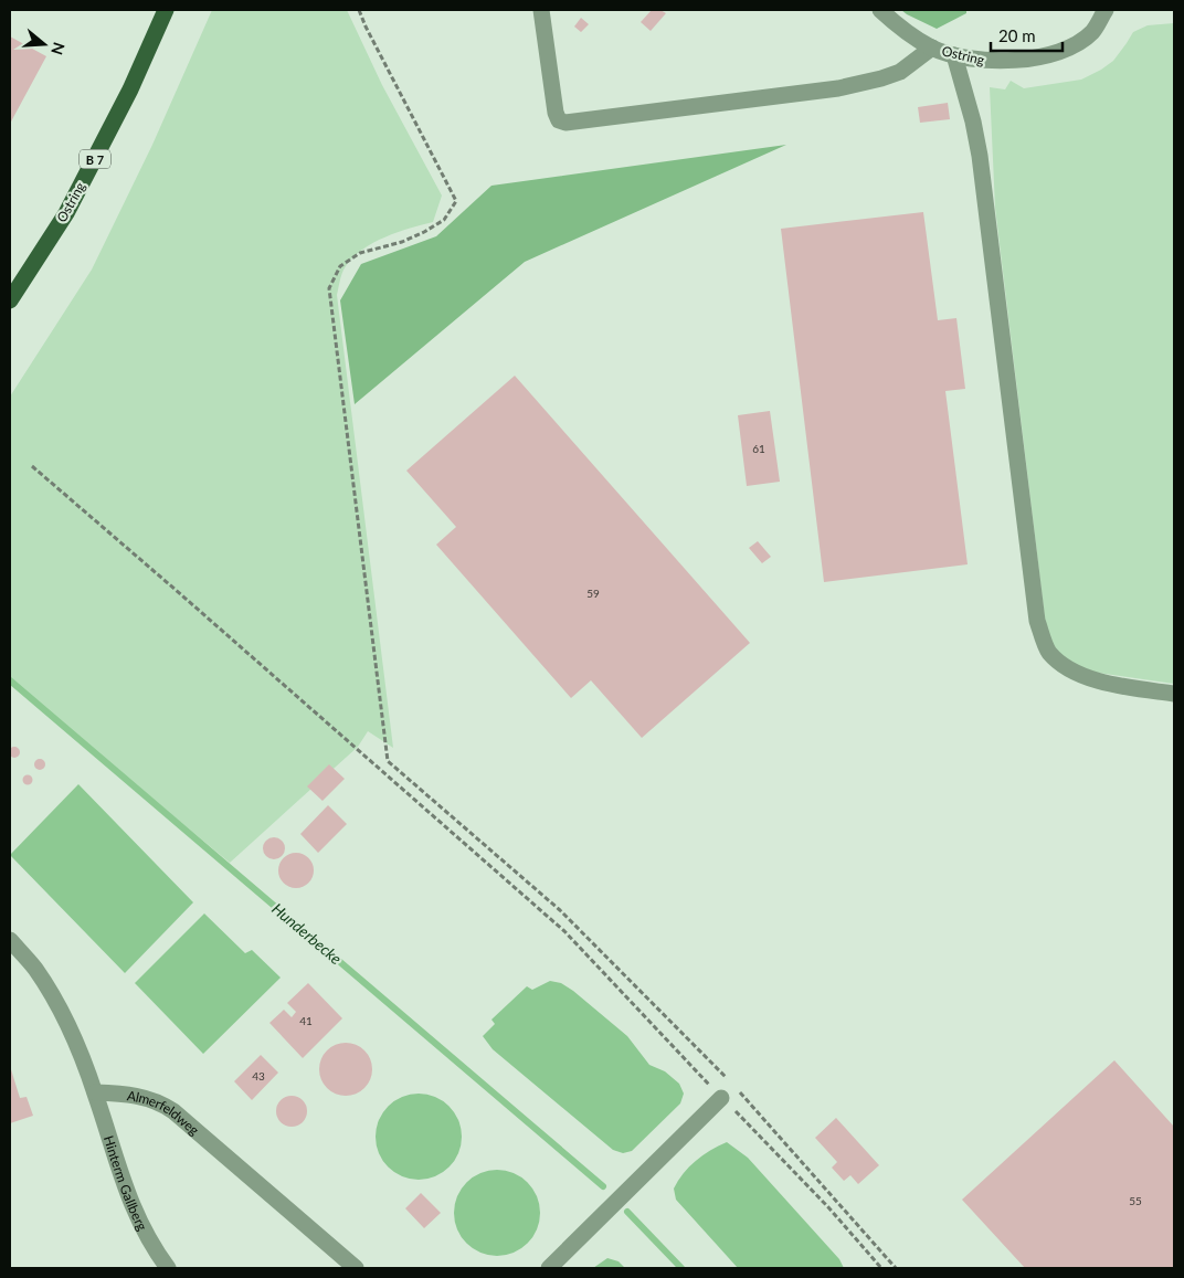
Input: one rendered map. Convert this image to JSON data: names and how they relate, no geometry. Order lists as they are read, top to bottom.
{
  "streets": {
    "main road": ["Ostring", "B 7"],
    "street": ["Almerfeldweg", "Hinterm Gallberg"]
  },
  "crossings": [
    ["Almerfeldweg", "Hinterm Gallberg"]
  ],
  "water": ["Hunderbecke"],
  "house_numbers": [
    "61",
    "59",
    "41",
    "43",
    "55"
  ],
  "scale_bar": "20 m",
  "north": "right"
}
